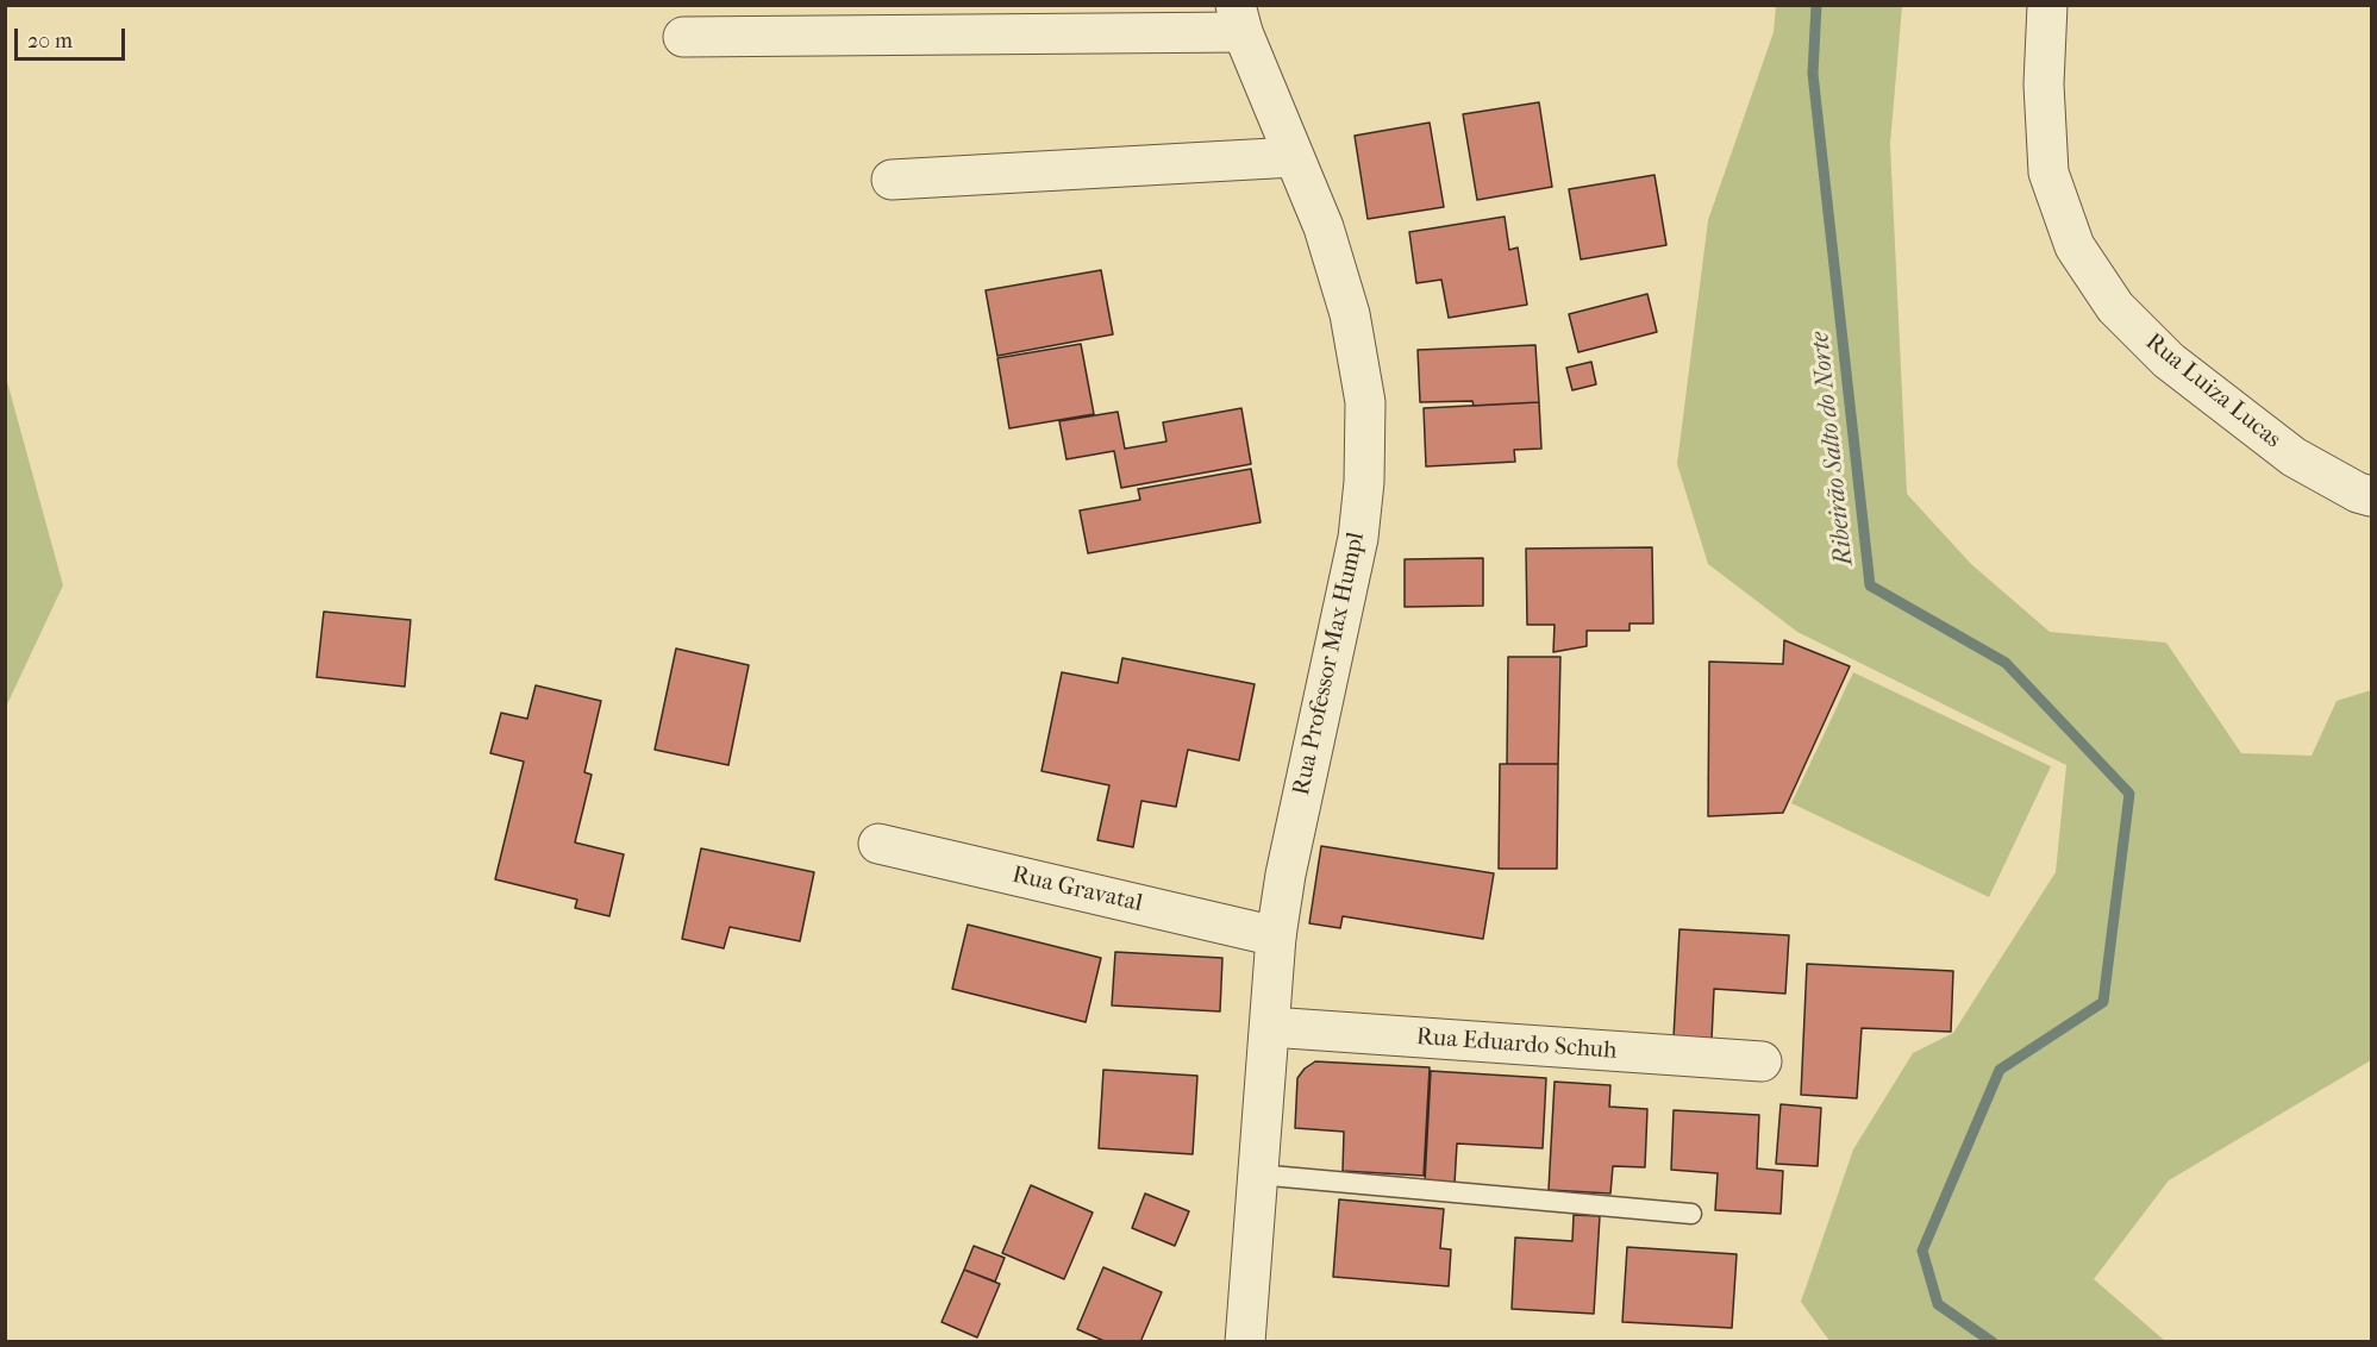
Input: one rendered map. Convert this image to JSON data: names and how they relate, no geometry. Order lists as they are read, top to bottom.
{
  "streets": {
    "street": [
      "Rua Luiza Lucas",
      "Rua Professor Max Humpl",
      "Rua Gravatal",
      "Rua Eduardo Schuh"
    ]
  },
  "crossings": [
    ["Rua Professor Max Humpl", "Rua Gravatal"],
    ["Rua Professor Max Humpl", "Rua Eduardo Schuh"]
  ],
  "water": ["Ribeirão Salto do Norte"],
  "scale_bar": "20 m"
}
